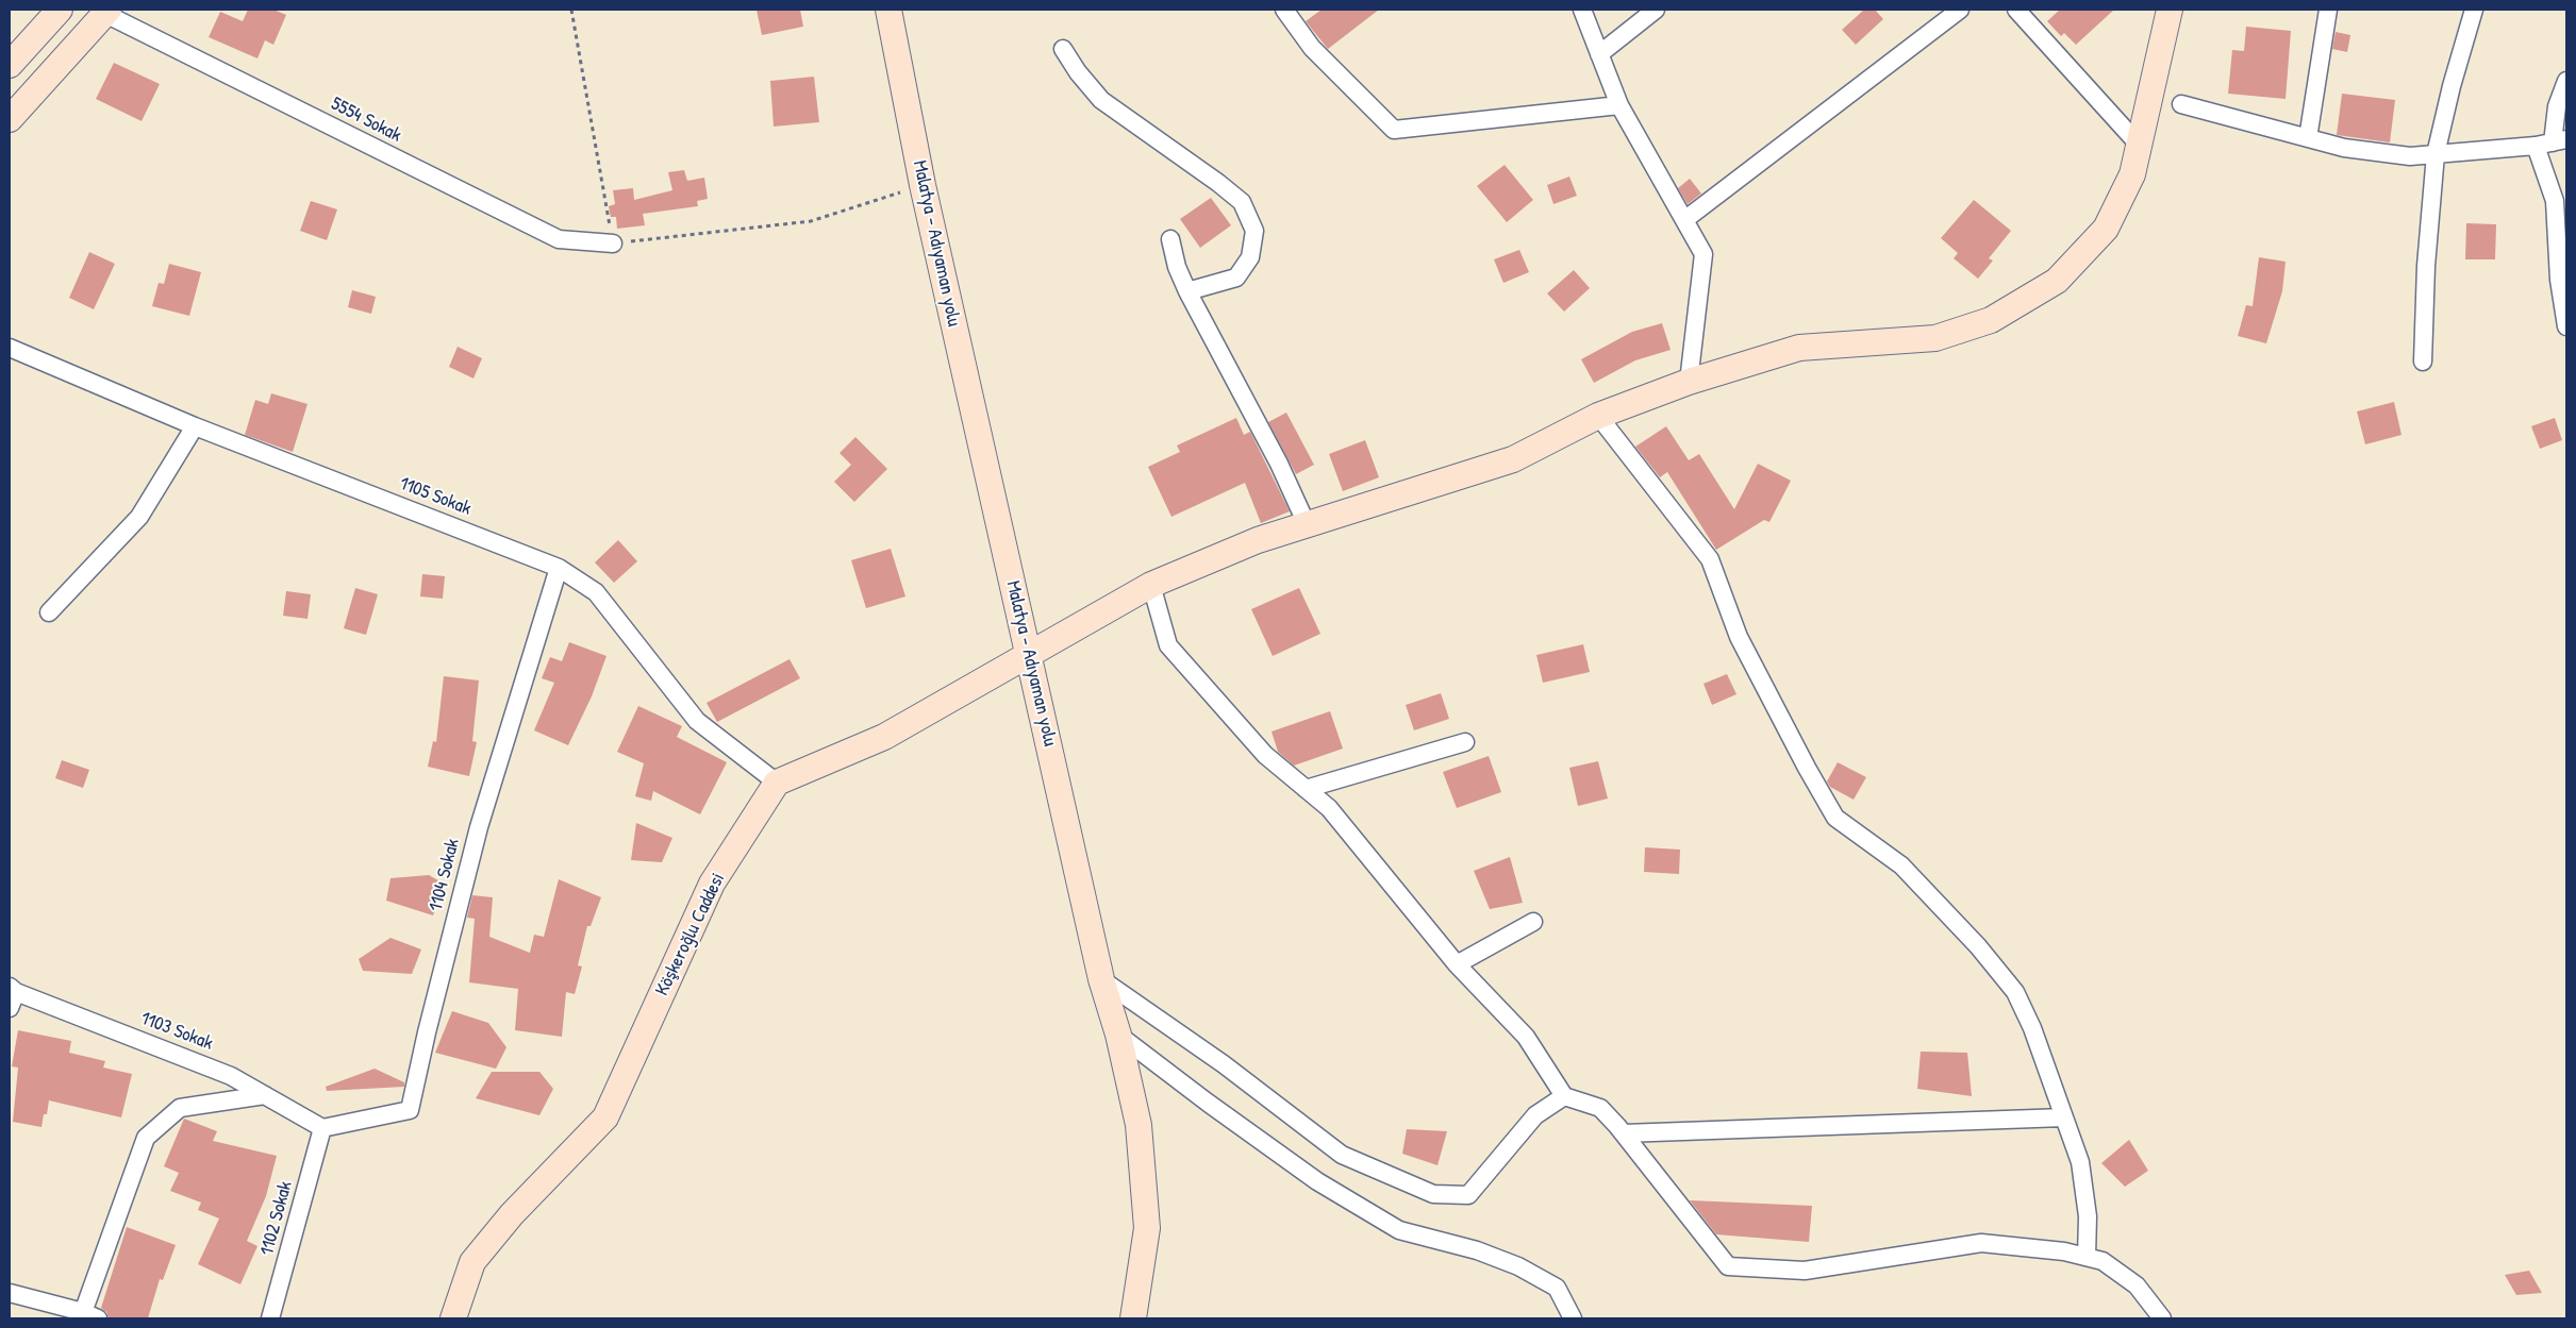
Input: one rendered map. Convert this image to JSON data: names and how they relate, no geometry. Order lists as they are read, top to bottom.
{
  "streets": {
    "main road": ["Malatya - Adıyaman yolu", "Köşkeroğlu Caddesi"],
    "street": [
      "5554 Sokak",
      "1105 Sokak",
      "1104 Sokak",
      "1103 Sokak",
      "1102 Sokak"
    ]
  },
  "crossings": [
    ["1105 Sokak", "1104 Sokak"],
    ["1105 Sokak", "Köşkeroğlu Caddesi"],
    ["1104 Sokak", "1103 Sokak"],
    ["1104 Sokak", "1102 Sokak"],
    ["1103 Sokak", "1102 Sokak"]
  ]
}
